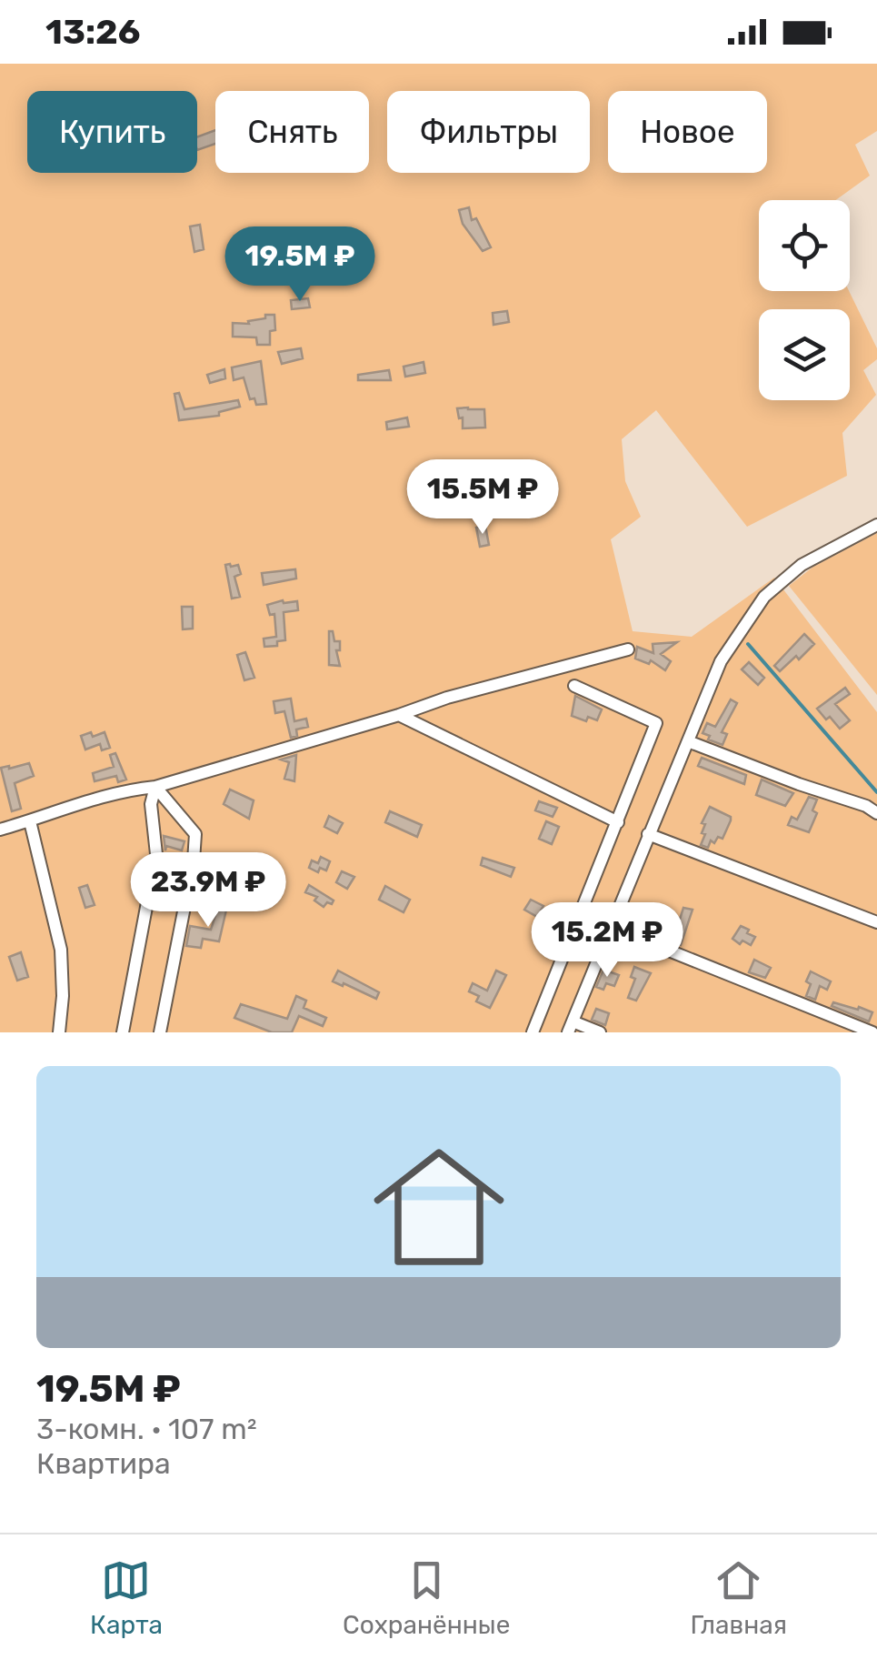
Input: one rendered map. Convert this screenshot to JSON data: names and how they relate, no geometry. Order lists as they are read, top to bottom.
{
  "page": {
    "status": "13:26",
    "chip": [
      "Купить",
      "Снять",
      "Фильтры",
      "Новое"
    ],
    "price": [
      "19.5M ₽",
      "15.5M ₽",
      "23.9M ₽",
      "15.2M ₽"
    ],
    "list": [
      {
        "name": "19.5M ₽",
        "note": "3-комн. · 107 m² · Квартира"
      }
    ],
    "tabs": ["Карта", "Сохранённые", "Главная"]
  }
}
